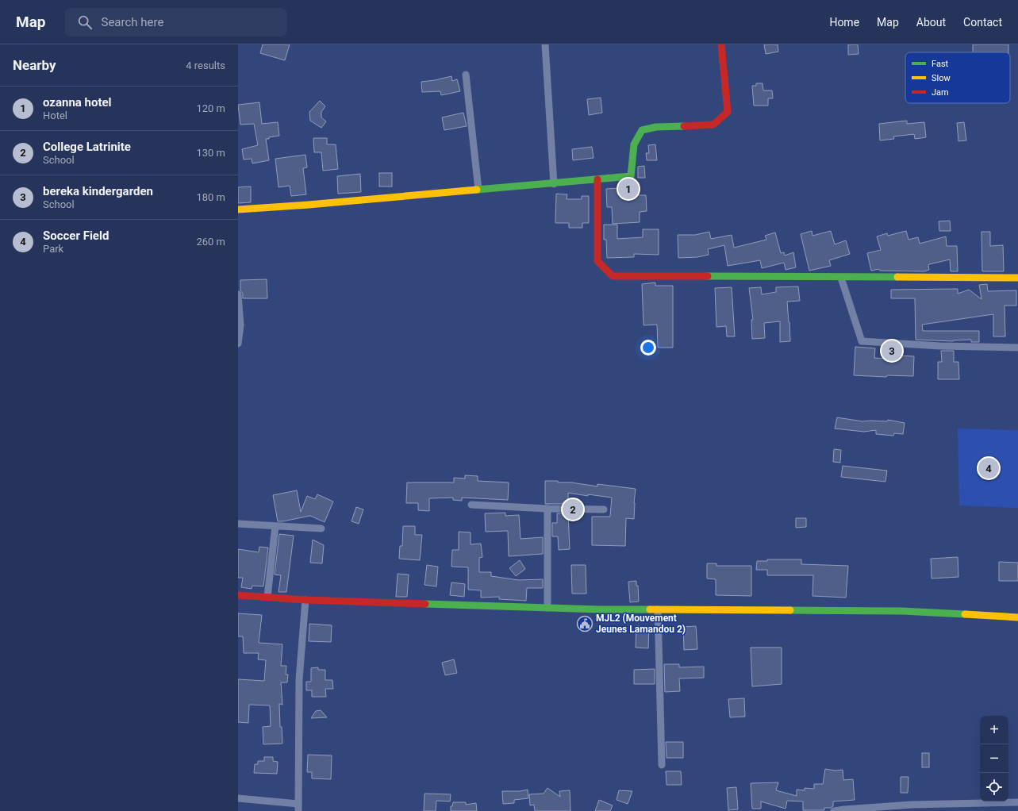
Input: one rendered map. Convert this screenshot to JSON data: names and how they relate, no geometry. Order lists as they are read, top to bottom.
{
  "places": {
    "public building": ["MJL2 (Mouvement Jeunes Lamandou 2)"]
  },
  "legend": ["Fast", "Slow", "Jam"],
  "page": {
    "header": "Map",
    "search": "Search here",
    "nav": [
      "Home",
      "Map",
      "About",
      "Contact"
    ],
    "heading": ["Nearby", "4 results"],
    "list": [
      {
        "mark": "1",
        "name": "ozanna hotel",
        "note": "Hotel",
        "value": "120 m"
      },
      {
        "mark": "2",
        "name": "College Latrinite",
        "note": "School",
        "value": "130 m"
      },
      {
        "mark": "3",
        "name": "bereka kindergarden",
        "note": "School",
        "value": "180 m"
      },
      {
        "mark": "4",
        "name": "Soccer Field",
        "note": "Park",
        "value": "260 m"
      }
    ],
    "pins": [
      "1",
      "3",
      "4",
      "2"
    ],
    "map_buttons": ["+", "−"]
  }
}
